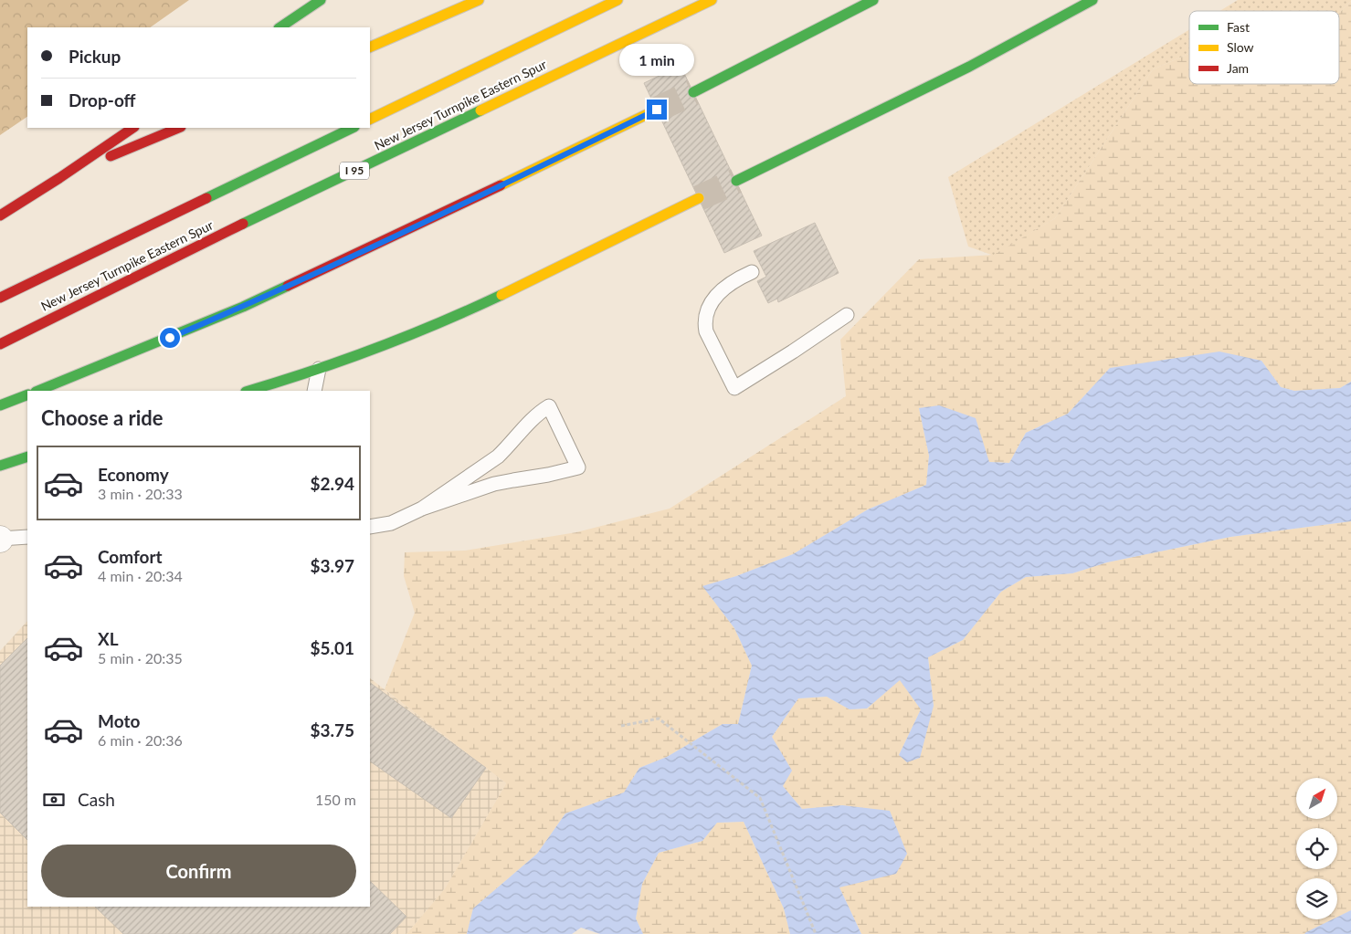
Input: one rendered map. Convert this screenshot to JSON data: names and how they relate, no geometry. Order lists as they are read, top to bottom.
{
  "streets": {
    "highway": ["New Jersey Turnpike Eastern Spur", "I 95"]
  },
  "legend": ["Fast", "Slow", "Jam"],
  "north": "top right",
  "page": {
    "banner": ["Pickup", "Drop-off"],
    "bubble": "1 min",
    "heading": "Choose a ride",
    "list": [
      {
        "name": "Economy",
        "note": "3 min · 20:33",
        "value": "$2.94"
      },
      {
        "name": "Comfort",
        "note": "4 min · 20:34",
        "value": "$3.97"
      },
      {
        "name": "XL",
        "note": "5 min · 20:35",
        "value": "$5.01"
      },
      {
        "name": "Moto",
        "note": "6 min · 20:36",
        "value": "$3.75"
      }
    ],
    "pay": ["Cash", "150 m"],
    "buttons": "Confirm"
  }
}
